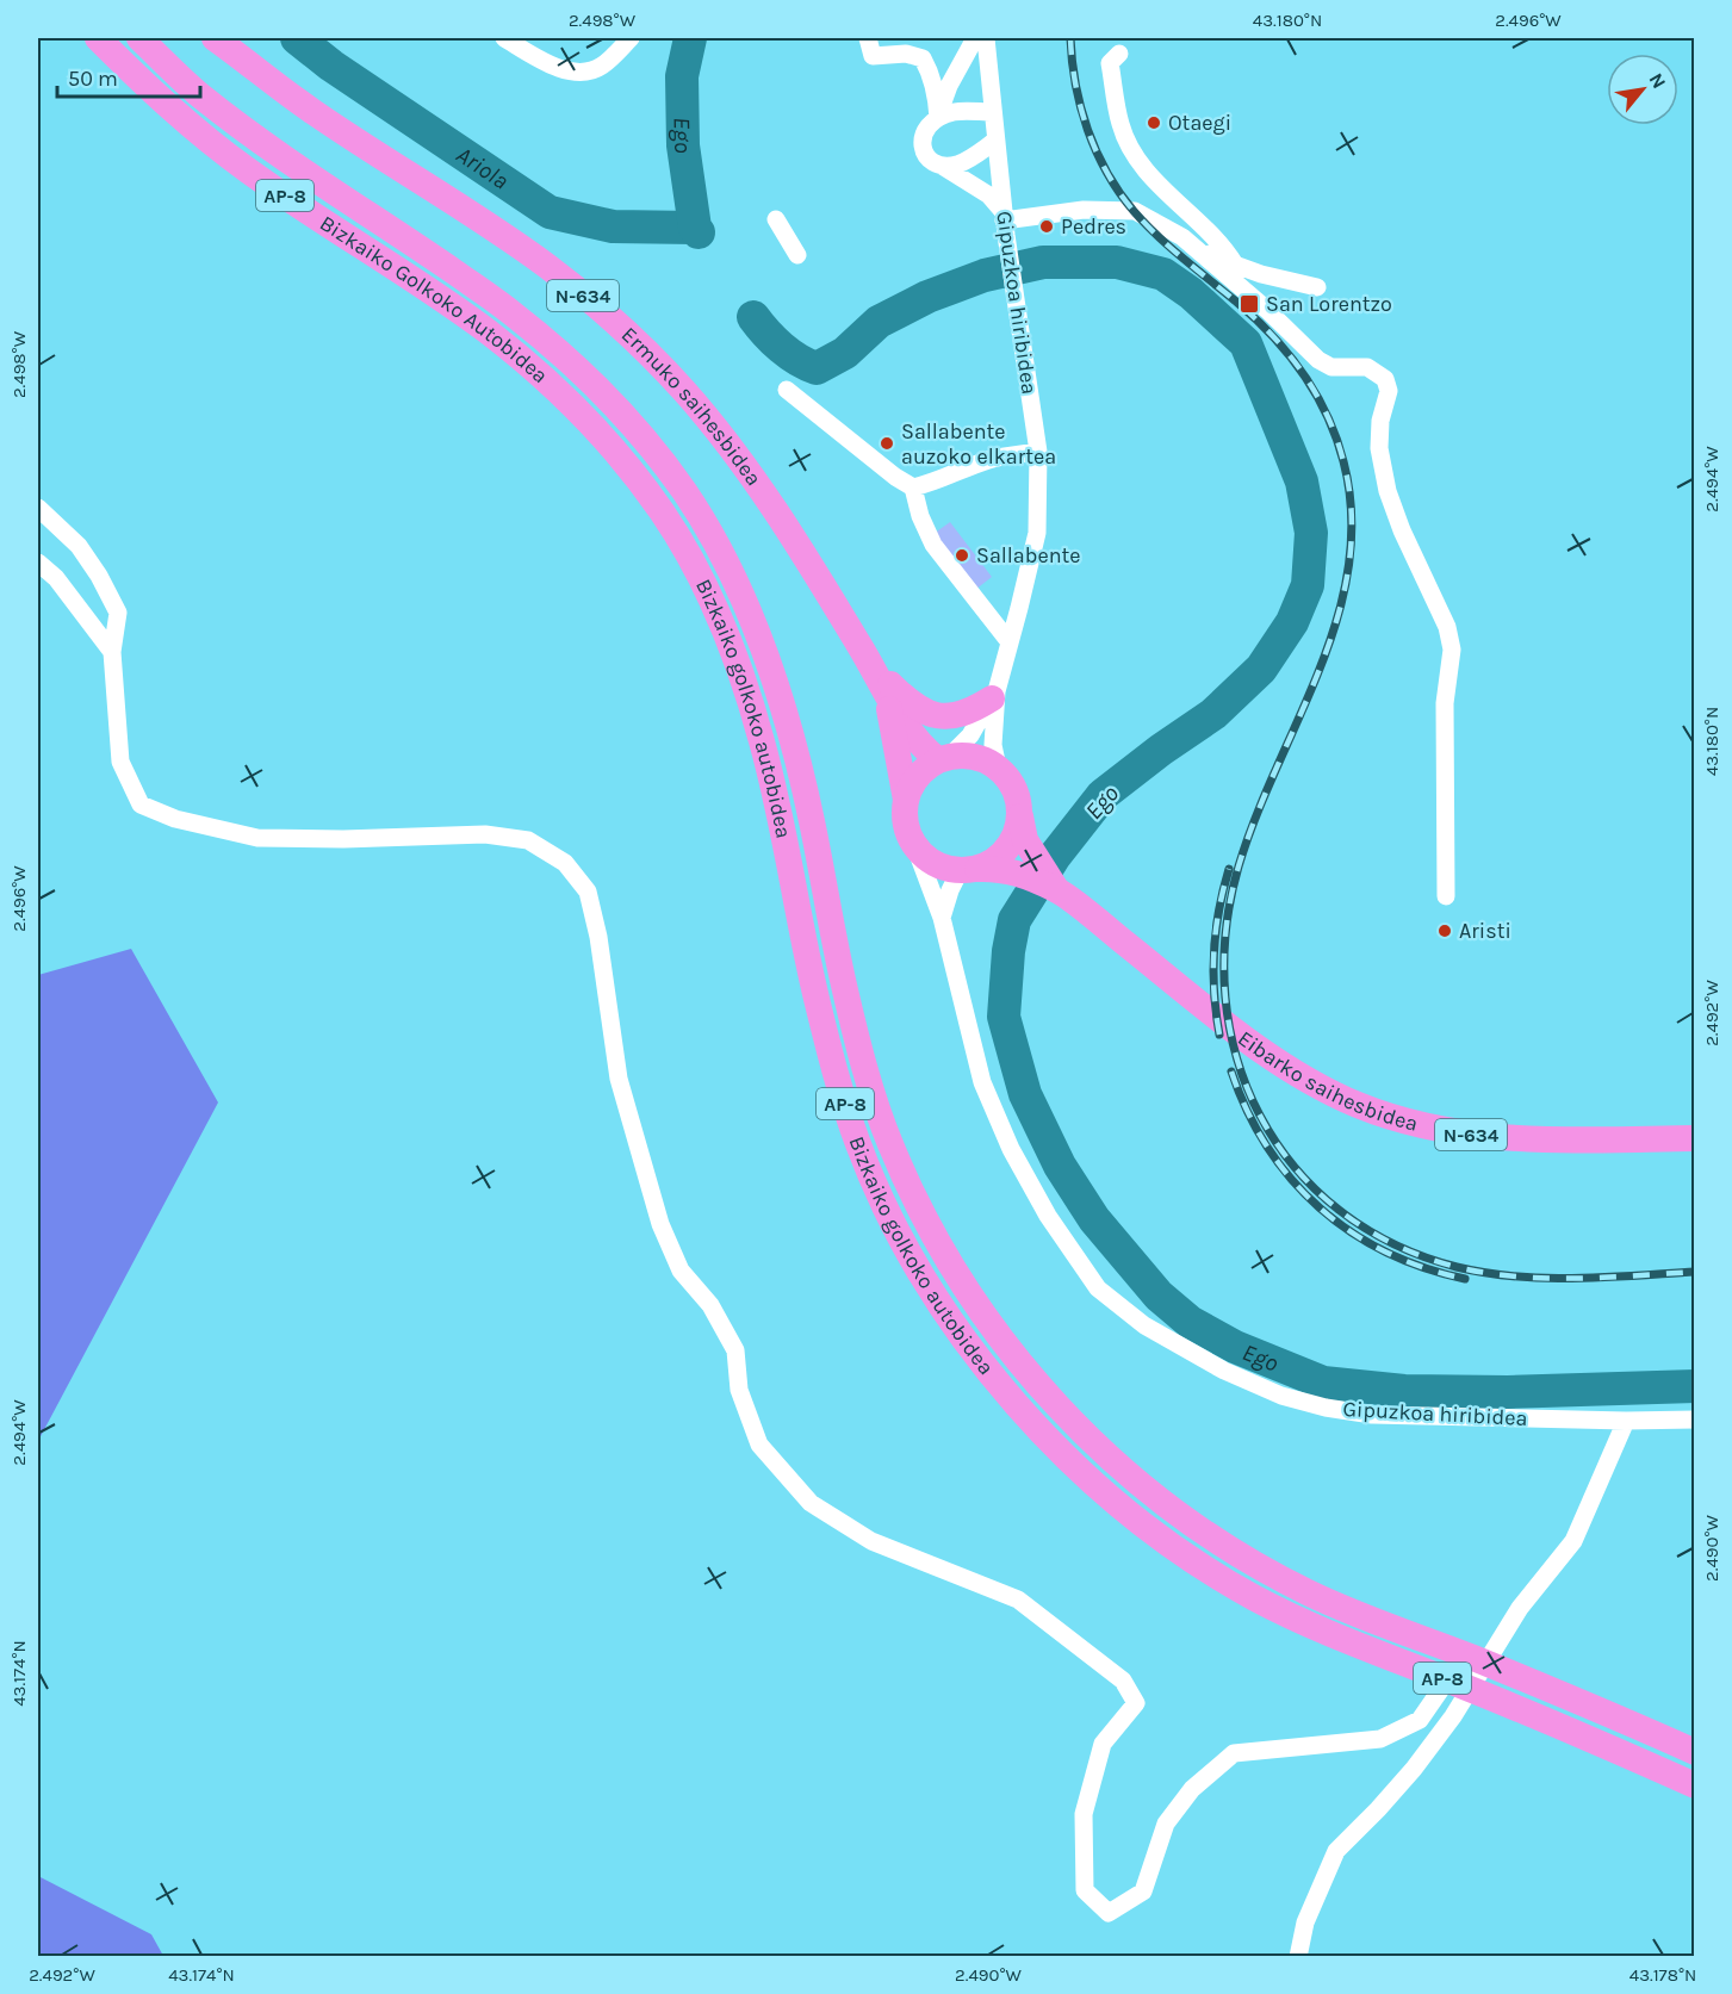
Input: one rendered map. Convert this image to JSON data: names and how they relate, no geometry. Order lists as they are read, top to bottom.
{
  "streets": {
    "highway": [
      "AP-8",
      "N-634",
      "Bizkaiko Golkoko Autobidea",
      "Ermuko saihesbidea",
      "Bizkaiko golkoko autobidea",
      "Eibarko saihesbidea"
    ],
    "street": ["Gipuzkoa hiribidea"]
  },
  "crossings": [
    ["Bizkaiko Golkoko Autobidea", "Bizkaiko golkoko autobidea"],
    ["Gipuzkoa hiribidea", "Eibarko saihesbidea"]
  ],
  "water": ["Ego", "Ariola"],
  "places": {
    "other": [
      "Otaegi",
      "Pedres",
      "Sallabente auzoko elkartea",
      "Sallabente",
      "Aristi"
    ],
    "transit": ["San Lorentzo"]
  },
  "scale_bar": "50 m",
  "north": "top right",
  "coordinates": [
    "2.498°W",
    "43.180°N",
    "2.496°W",
    "2.494°W",
    "2.492°W",
    "2.490°W",
    "43.174°N",
    "43.178°N"
  ]
}
